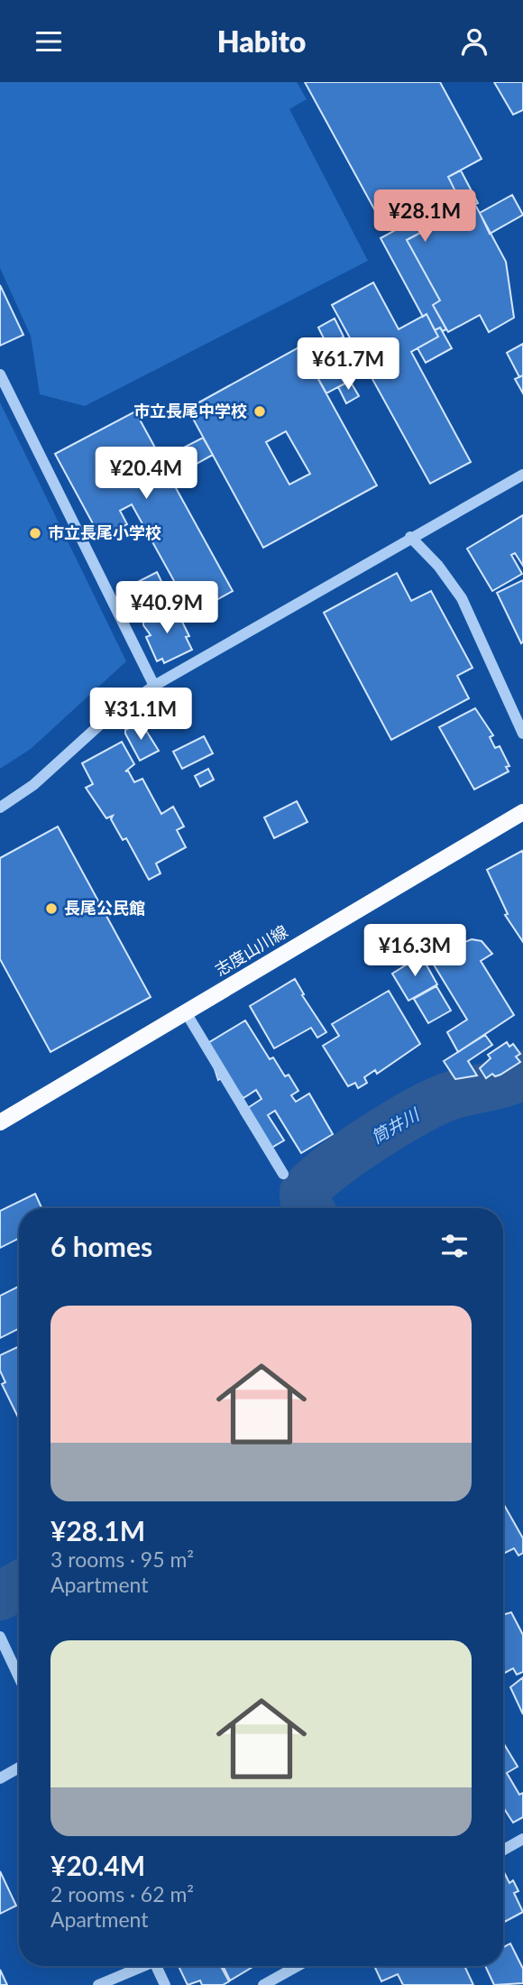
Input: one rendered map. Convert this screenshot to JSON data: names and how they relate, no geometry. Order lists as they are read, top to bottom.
{
  "streets": {
    "main road": ["志度山川線"]
  },
  "water": ["筒井川"],
  "places": ["市立長尾中学校", "市立長尾小学校", "長尾公民館"],
  "page": {
    "header": "Habito",
    "price": [
      "¥28.1M",
      "¥61.7M",
      "¥20.4M",
      "¥40.9M",
      "¥31.1M",
      "¥16.3M"
    ],
    "heading": "6 homes",
    "list": [
      {
        "name": "¥28.1M",
        "note": "3 rooms · 95 m² · Apartment"
      },
      {
        "name": "¥20.4M",
        "note": "2 rooms · 62 m² · Apartment"
      }
    ]
  }
}
